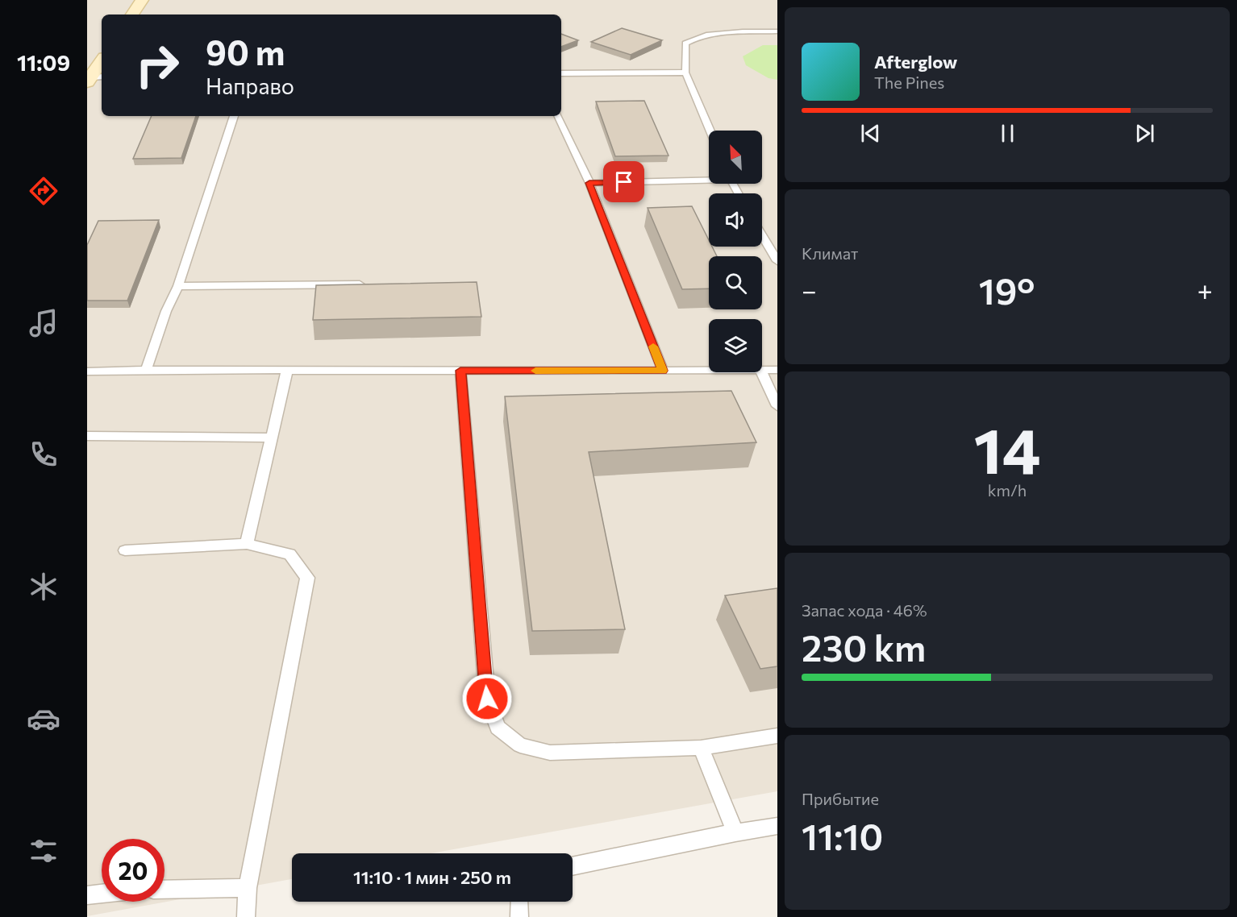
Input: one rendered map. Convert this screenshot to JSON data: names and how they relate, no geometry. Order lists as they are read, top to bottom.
{
  "north": "top left",
  "page": {
    "tabs": "11:09",
    "turn": ["90 m", "Направо"],
    "song": ["Afterglow", "The Pines"],
    "tile": [
      "Климат",
      ["14", "km/h"],
      ["Запас хода · 46%", "230 km"],
      ["Прибытие", "11:10"]
    ],
    "heat": ["−", "19°", "+"],
    "limit": "20",
    "trip": "11:10 · 1 мин · 250 m"
  }
}
